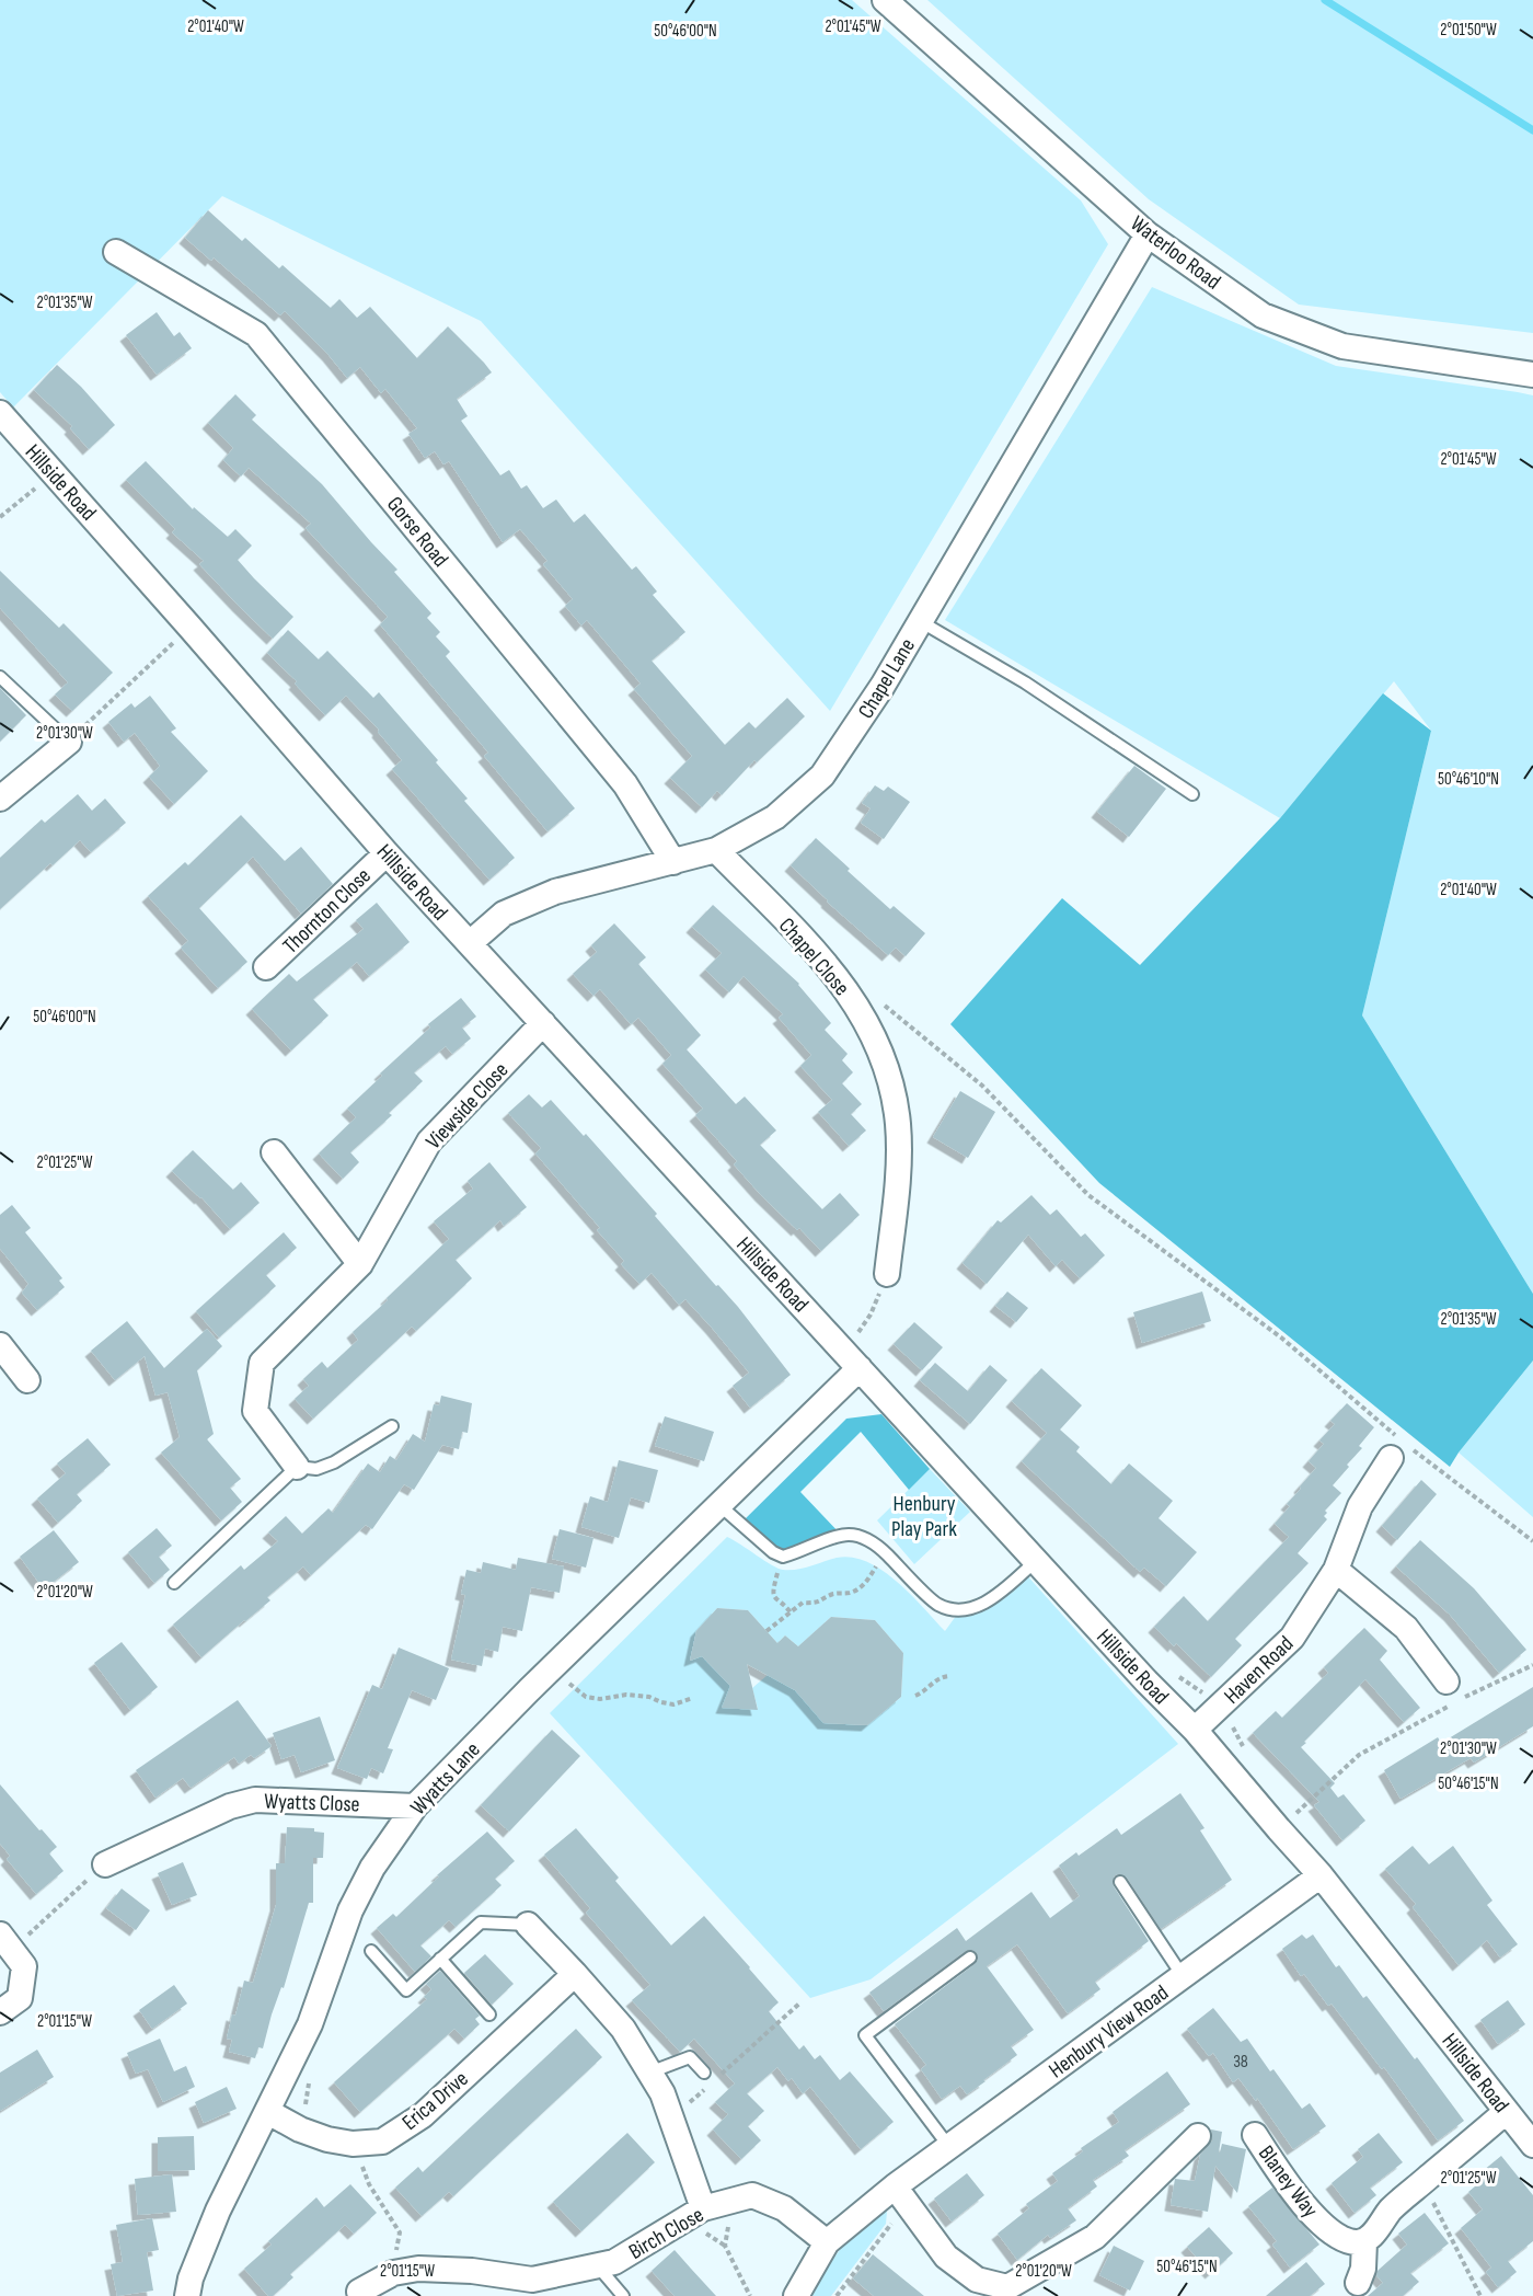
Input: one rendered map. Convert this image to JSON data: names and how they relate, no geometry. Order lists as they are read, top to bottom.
{
  "streets": {
    "street": [
      "Waterloo Road",
      "Hillside Road",
      "Gorse Road",
      "Chapel Lane",
      "Thornton Close",
      "Chapel Close",
      "Viewside Close",
      "Haven Road",
      "Wyatts Lane",
      "Wyatts Close",
      "Henbury View Road",
      "Erica Drive",
      "Blaney Way",
      "Birch Close"
    ]
  },
  "crossings": [
    ["Waterloo Road", "Chapel Lane"],
    ["Hillside Road", "Chapel Lane"],
    ["Hillside Road", "Thornton Close"],
    ["Hillside Road", "Viewside Close"],
    ["Hillside Road", "Haven Road"],
    ["Hillside Road", "Wyatts Lane"],
    ["Hillside Road", "Henbury View Road"],
    ["Gorse Road", "Chapel Lane"],
    ["Chapel Lane", "Chapel Close"],
    ["Wyatts Lane", "Wyatts Close"],
    ["Wyatts Lane", "Erica Drive"],
    ["Henbury View Road", "Birch Close"]
  ],
  "parks": ["Henbury Play Park"],
  "house_numbers": ["38"],
  "coordinates": [
    "2°01'40\"W",
    "2°01'45\"W",
    "2°01'50\"W",
    "50°46'00\"N",
    "2°01'35\"W",
    "2°01'30\"W",
    "50°46'10\"N",
    "2°01'25\"W",
    "2°01'20\"W",
    "50°46'15\"N",
    "2°01'15\"W"
  ]
}
